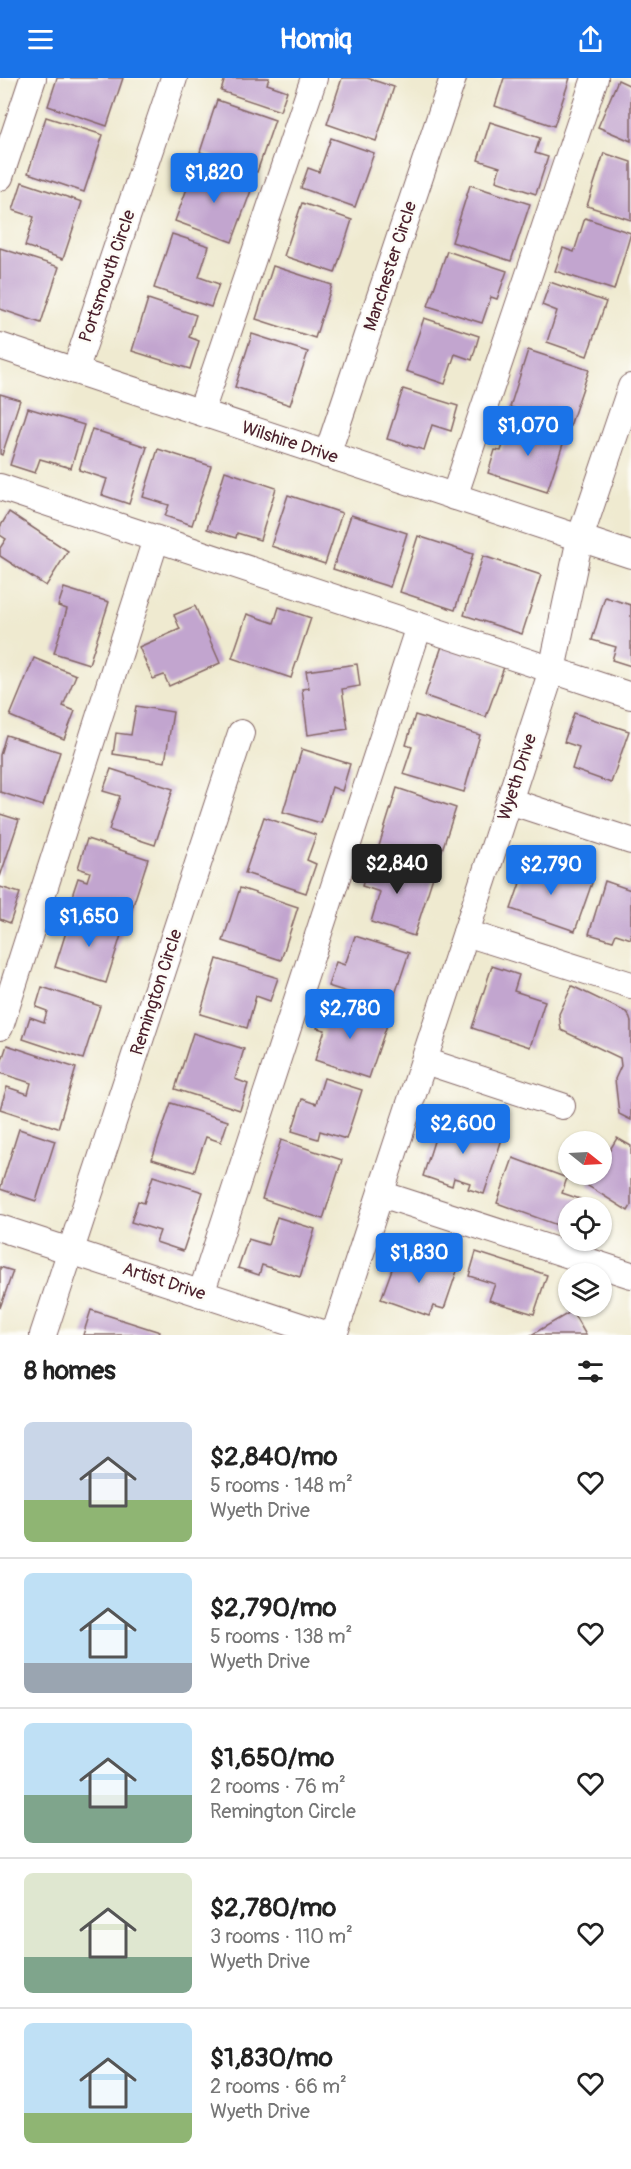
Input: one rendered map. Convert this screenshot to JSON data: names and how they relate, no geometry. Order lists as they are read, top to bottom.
{
  "streets": {
    "street": [
      "Manchester Circle",
      "Portsmouth Circle",
      "Wilshire Drive",
      "Wyeth Drive",
      "Remington Circle",
      "Artist Drive"
    ]
  },
  "crossings": [
    ["Manchester Circle", "Wilshire Drive"],
    ["Portsmouth Circle", "Wilshire Drive"],
    ["Wilshire Drive", "Wyeth Drive"],
    ["Remington Circle", "Artist Drive"]
  ],
  "north": "right",
  "page": {
    "header": "Homiq",
    "price": [
      "$1,820",
      "$1,070",
      "$2,840",
      "$2,790",
      "$1,650",
      "$2,780",
      "$2,600",
      "$1,830"
    ],
    "heading": "8 homes",
    "list": [
      {
        "name": "$2,840/mo",
        "note": "5 rooms · 148 m² · Wyeth Drive"
      },
      {
        "name": "$2,790/mo",
        "note": "5 rooms · 138 m² · Wyeth Drive"
      },
      {
        "name": "$1,650/mo",
        "note": "2 rooms · 76 m² · Remington Circle"
      },
      {
        "name": "$2,780/mo",
        "note": "3 rooms · 110 m² · Wyeth Drive"
      },
      {
        "name": "$1,830/mo",
        "note": "2 rooms · 66 m² · Wyeth Drive"
      }
    ]
  }
}
